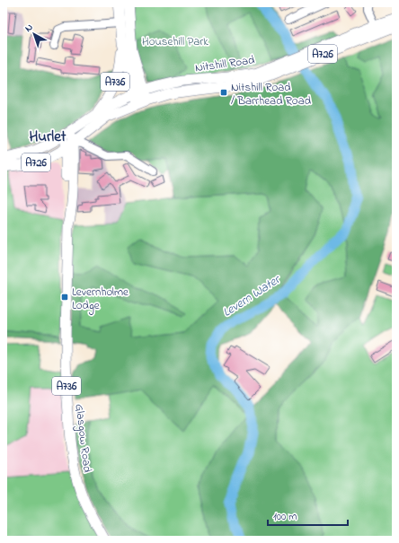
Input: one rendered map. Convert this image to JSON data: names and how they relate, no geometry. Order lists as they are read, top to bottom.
{
  "streets": {
    "main road": [
      "A726",
      "Nitshill Road",
      "A736",
      "Glasgow Road"
    ]
  },
  "crossings": [
    ["A726", "Nitshill Road"],
    ["A726", "A736"],
    ["A726", "Glasgow Road"],
    ["Nitshill Road", "A736"]
  ],
  "districts": ["Hurlet"],
  "water": ["Levern Water"],
  "parks": ["Househill Park"],
  "places": {
    "transit": ["Nitshill Road / Barrhead Road", "Levernholme Lodge"]
  },
  "scale_bar": "100 m",
  "north": "top left"
}
